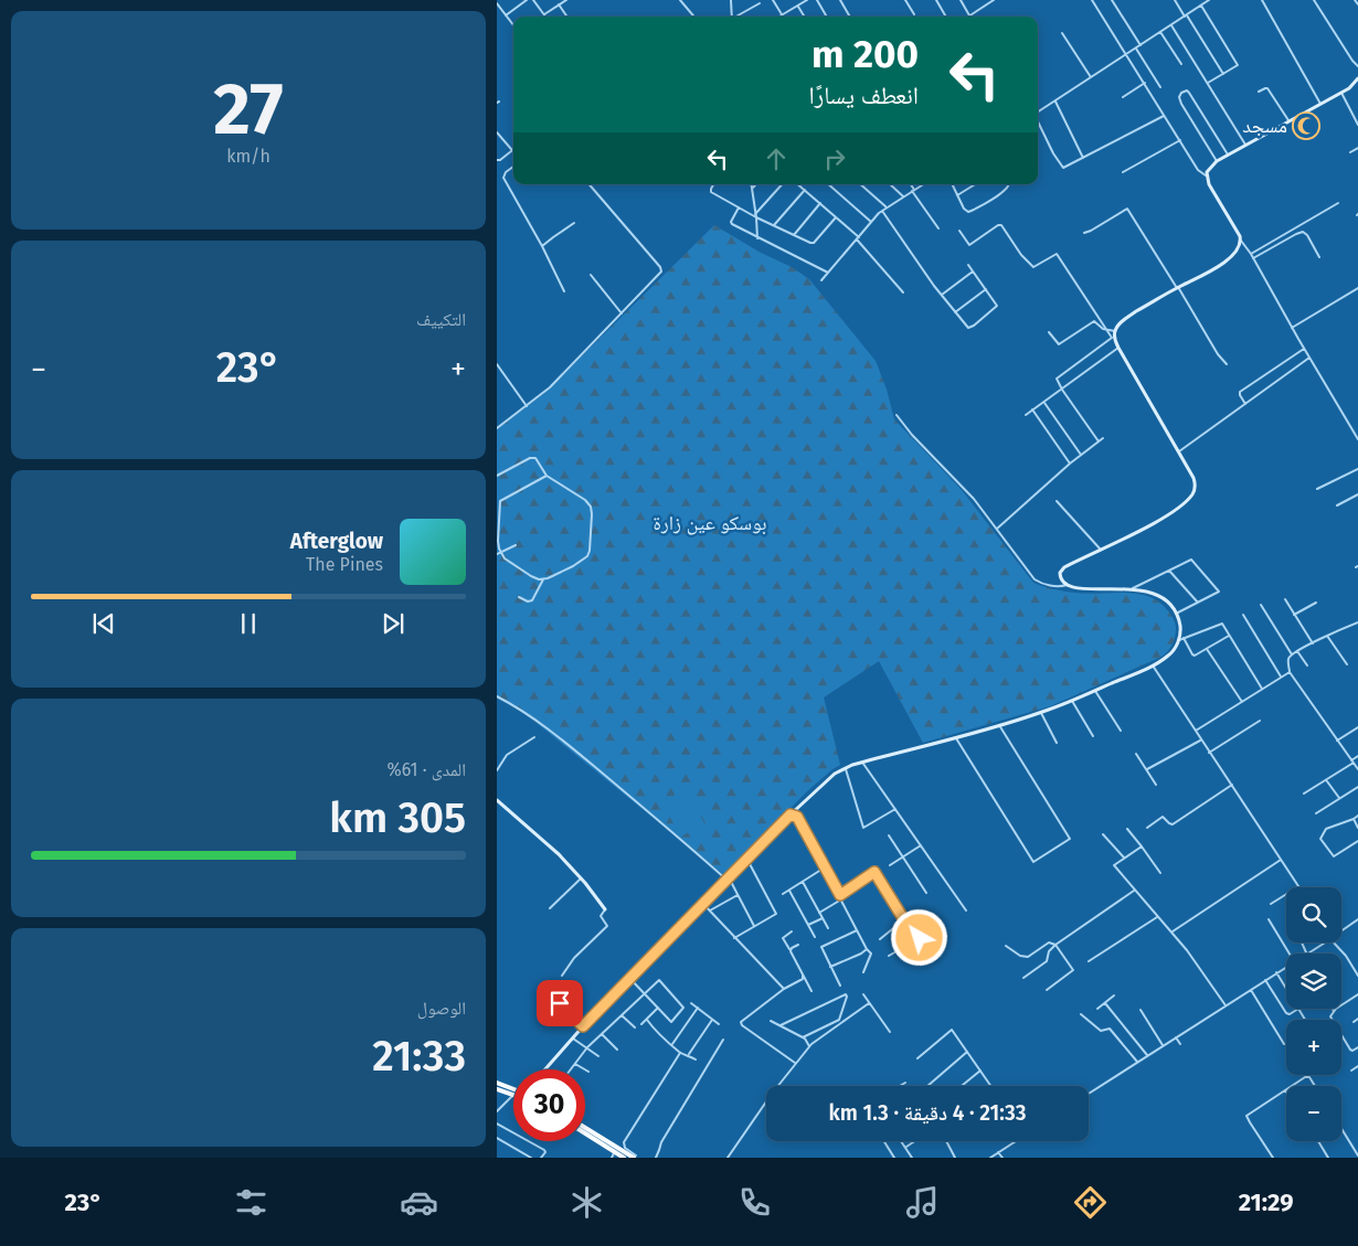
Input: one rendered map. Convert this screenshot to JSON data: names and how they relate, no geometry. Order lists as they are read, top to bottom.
{
  "parks": ["بوسكو عين زارة"],
  "places": {
    "mosque": ["مسجد"]
  },
  "page": {
    "tile": [
      ["27", "km/h"],
      "التكييف",
      ["المدى · 61%", "305 km"],
      ["الوصول", "21:33"]
    ],
    "turn": ["200 m", "انعطف يسارًا"],
    "heat": ["−", "23°", "+"],
    "song": ["Afterglow", "The Pines"],
    "map_buttons": ["+", "−"],
    "limit": "30",
    "trip": "21:33 · 4 دقيقة · 1.3 km",
    "tabs": ["21:29", "23°"]
  }
}
